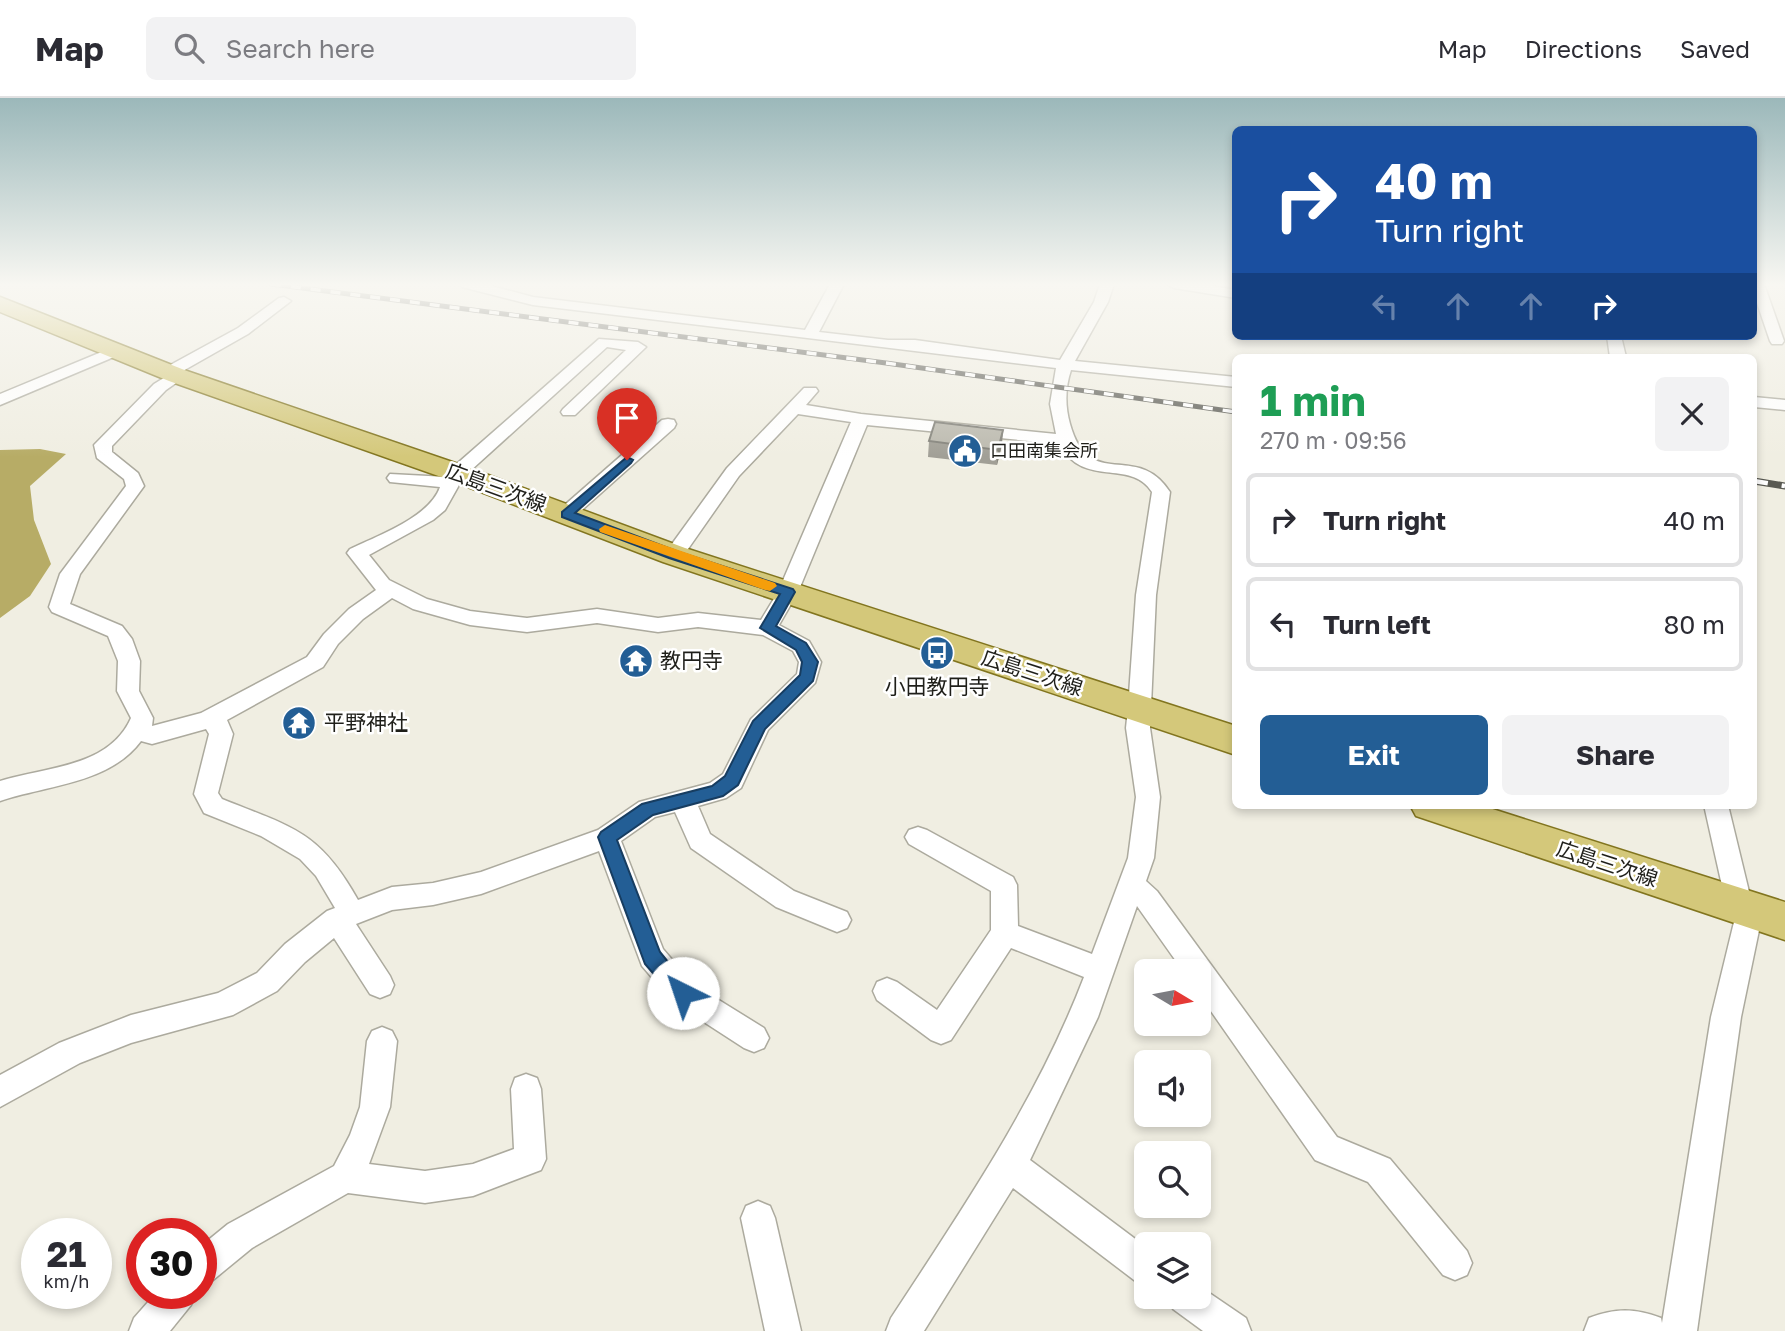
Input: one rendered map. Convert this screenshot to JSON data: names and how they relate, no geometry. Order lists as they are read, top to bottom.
{
  "streets": {
    "main road": ["広島三次線"]
  },
  "places": {
    "public building": ["口田南集会所"],
    "bus stop": ["小田教円寺"],
    "temple": ["教円寺", "平野神社"]
  },
  "north": "right",
  "page": {
    "header": "Map",
    "search": "Search here",
    "nav": ["Map", "Directions", "Saved"],
    "turn": ["40 m", "Turn right"],
    "heading": ["1 min", "270 m · 09:56"],
    "list": [
      {
        "name": "Turn right",
        "value": "40 m"
      },
      {
        "name": "Turn left",
        "value": "80 m"
      }
    ],
    "buttons": ["Exit", "Share"],
    "speed": "21 km/h",
    "limit": "30"
  }
}
